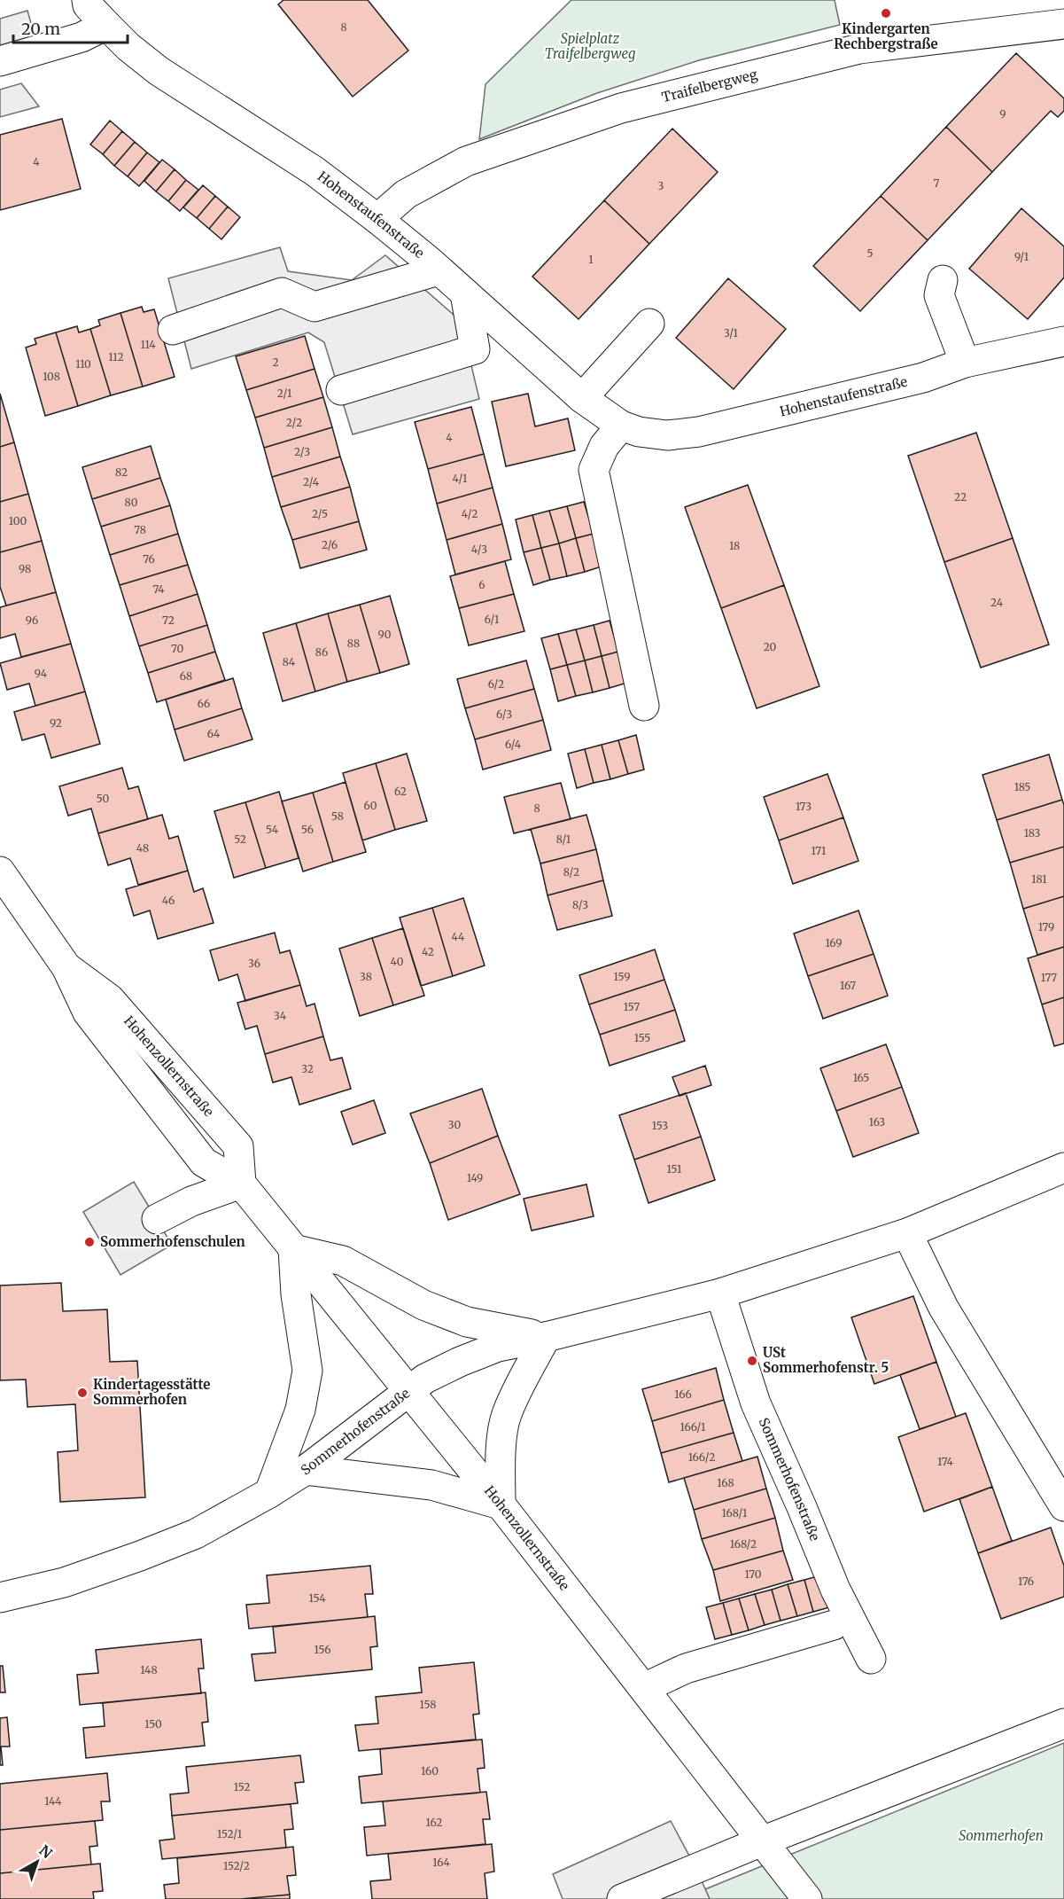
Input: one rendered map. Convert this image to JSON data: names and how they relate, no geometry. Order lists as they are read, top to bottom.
{
  "streets": {
    "street": [
      "Traifelbergweg",
      "Hohenstaufenstraße",
      "Hohenzollernstraße",
      "Sommerhofenstraße"
    ]
  },
  "crossings": [
    ["Traifelbergweg", "Hohenstaufenstraße"],
    ["Hohenzollernstraße", "Sommerhofenstraße"]
  ],
  "parks": ["Spielplatz Traifelbergweg", "Sommerhofen"],
  "places": [
    "Kindergarten Rechbergstraße",
    "Sommerhofenschulen",
    "USt Sommerhofenstr. 5",
    "Kindertagesstätte Sommerhofen"
  ],
  "house_numbers": [
    "8",
    "9",
    "4",
    "7",
    "3",
    "5",
    "9/1",
    "1",
    "3/1",
    "114",
    "112",
    "2",
    "110",
    "108",
    "2/1",
    "2/2",
    "4",
    "2/3",
    "82",
    "4/1",
    "2/4",
    "22",
    "80",
    "2/5",
    "4/2",
    "100",
    "78",
    "2/6",
    "18",
    "4/3",
    "76",
    "98",
    "6",
    "74",
    "24",
    "6/1",
    "96",
    "72",
    "90",
    "88",
    "20",
    "70",
    "86",
    "84",
    "94",
    "68",
    "6/2",
    "66",
    "6/3",
    "92",
    "64",
    "6/4",
    "185",
    "62",
    "50",
    "60",
    "173",
    "8",
    "58",
    "54",
    "56",
    "183",
    "52",
    "8/1",
    "48",
    "171",
    "8/2",
    "181",
    "46",
    "8/3",
    "179",
    "44",
    "169",
    "42",
    "40",
    "36",
    "38",
    "159",
    "177",
    "167",
    "157",
    "34",
    "155",
    "32",
    "165",
    "163",
    "30",
    "153",
    "151",
    "149",
    "166",
    "166/1",
    "166/2",
    "174",
    "168",
    "168/1",
    "168/2",
    "170",
    "176",
    "154",
    "156",
    "148",
    "158",
    "150",
    "160",
    "152",
    "144",
    "162",
    "152/1",
    "164",
    "152/2"
  ],
  "scale_bar": "20 m",
  "north": "top right"
}
